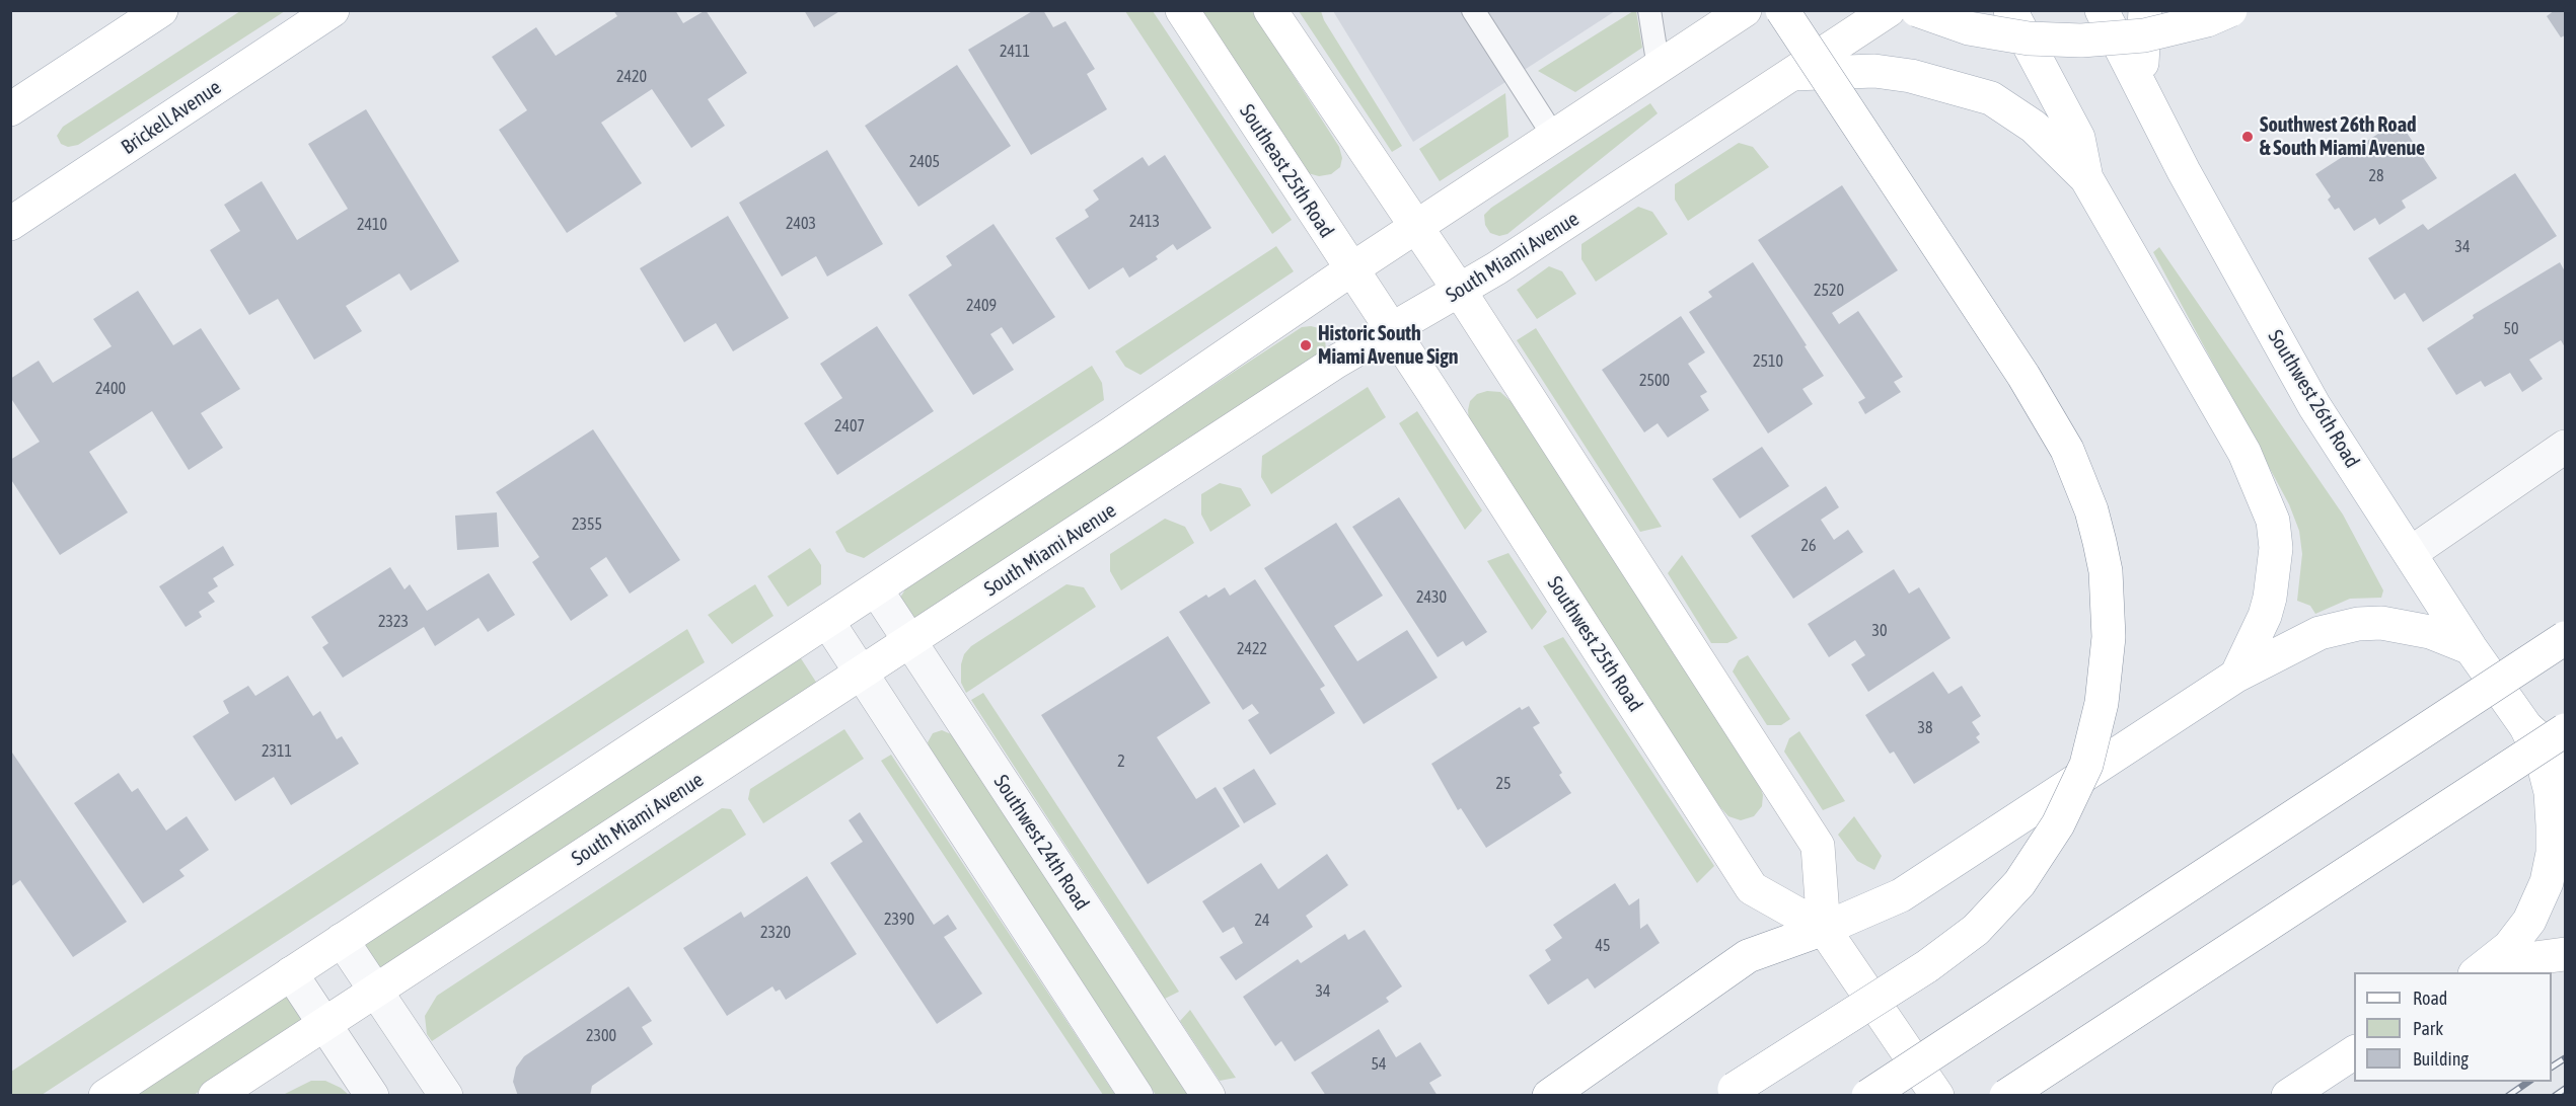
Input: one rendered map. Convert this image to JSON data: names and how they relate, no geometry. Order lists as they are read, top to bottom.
{
  "streets": {
    "main road": [
      "Brickell Avenue",
      "Southeast 25th Road",
      "South Miami Avenue",
      "Southwest 26th Road",
      "Southwest 25th Road"
    ],
    "street": ["Southwest 24th Road"]
  },
  "crossings": [
    ["Southeast 25th Road", "South Miami Avenue"],
    ["Southeast 25th Road", "Southwest 25th Road"],
    ["South Miami Avenue", "Southwest 25th Road"],
    ["South Miami Avenue", "Southwest 24th Road"]
  ],
  "places": ["Southwest 26th Road & South Miami Avenue", "Historic South Miami Avenue Sign"],
  "house_numbers": [
    "2411",
    "2420",
    "2405",
    "28",
    "2413",
    "2403",
    "2410",
    "34",
    "2520",
    "2409",
    "50",
    "2510",
    "2500",
    "2400",
    "2407",
    "2355",
    "26",
    "2430",
    "2323",
    "30",
    "2422",
    "38",
    "2311",
    "2",
    "25",
    "2390",
    "24",
    "2320",
    "45",
    "34",
    "2300",
    "54"
  ],
  "legend": ["Road", "Park", "Building"]
}
